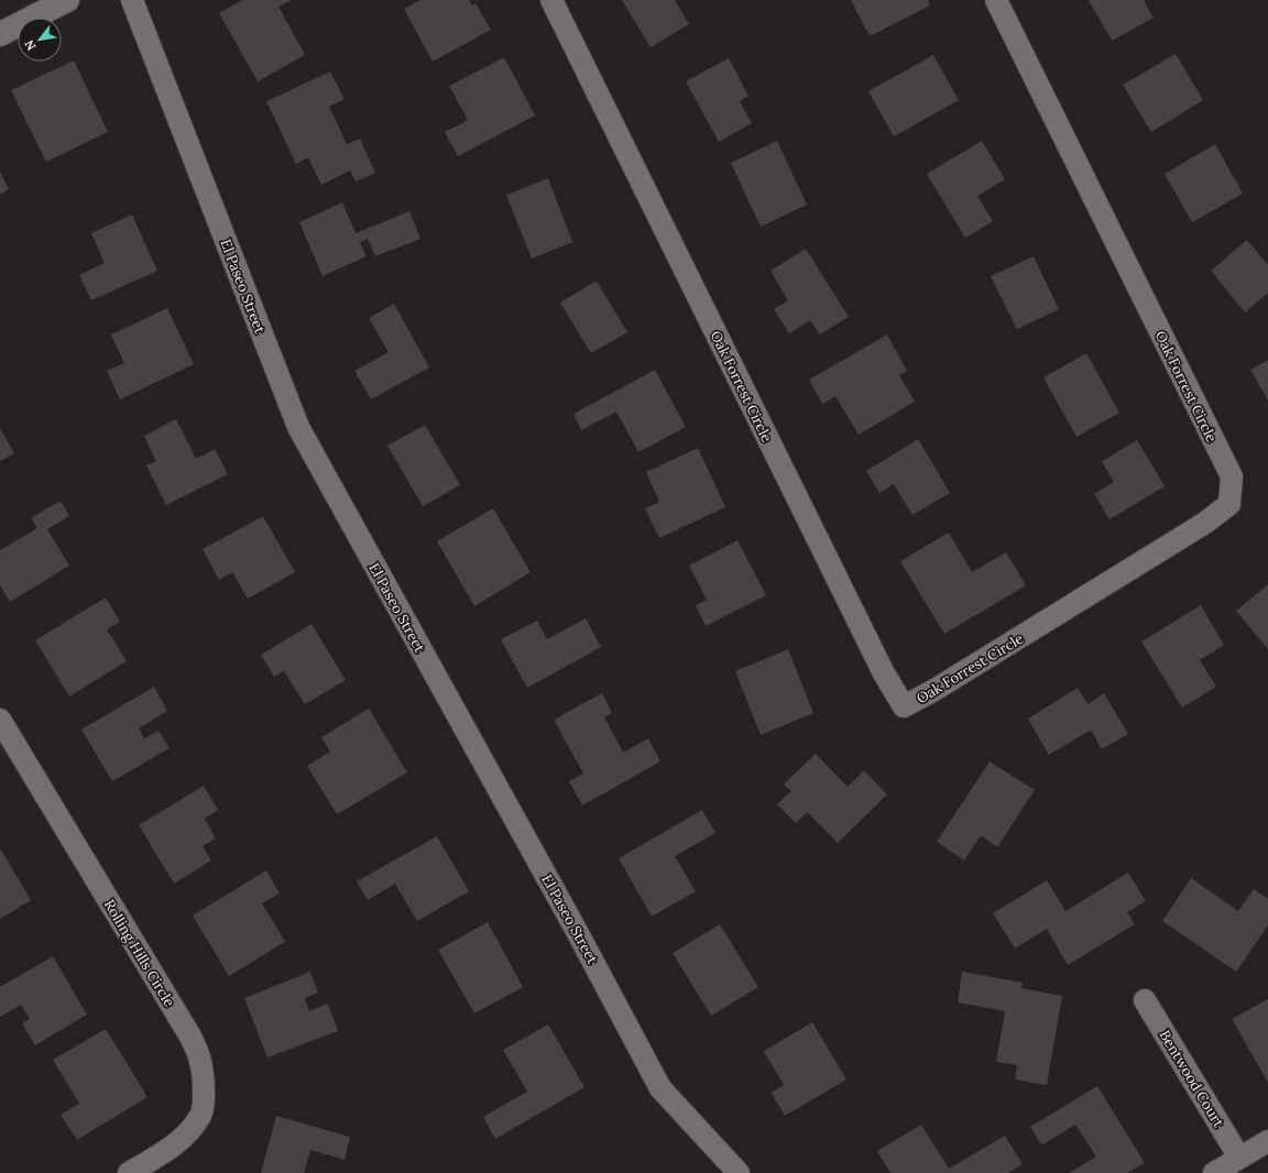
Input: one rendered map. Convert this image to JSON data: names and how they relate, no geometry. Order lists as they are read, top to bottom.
{
  "streets": {
    "street": [
      "El Paseo Street",
      "Oak Forrest Circle",
      "Rolling Hills Circle",
      "Bentwood Court"
    ]
  },
  "north": "bottom left"
}
